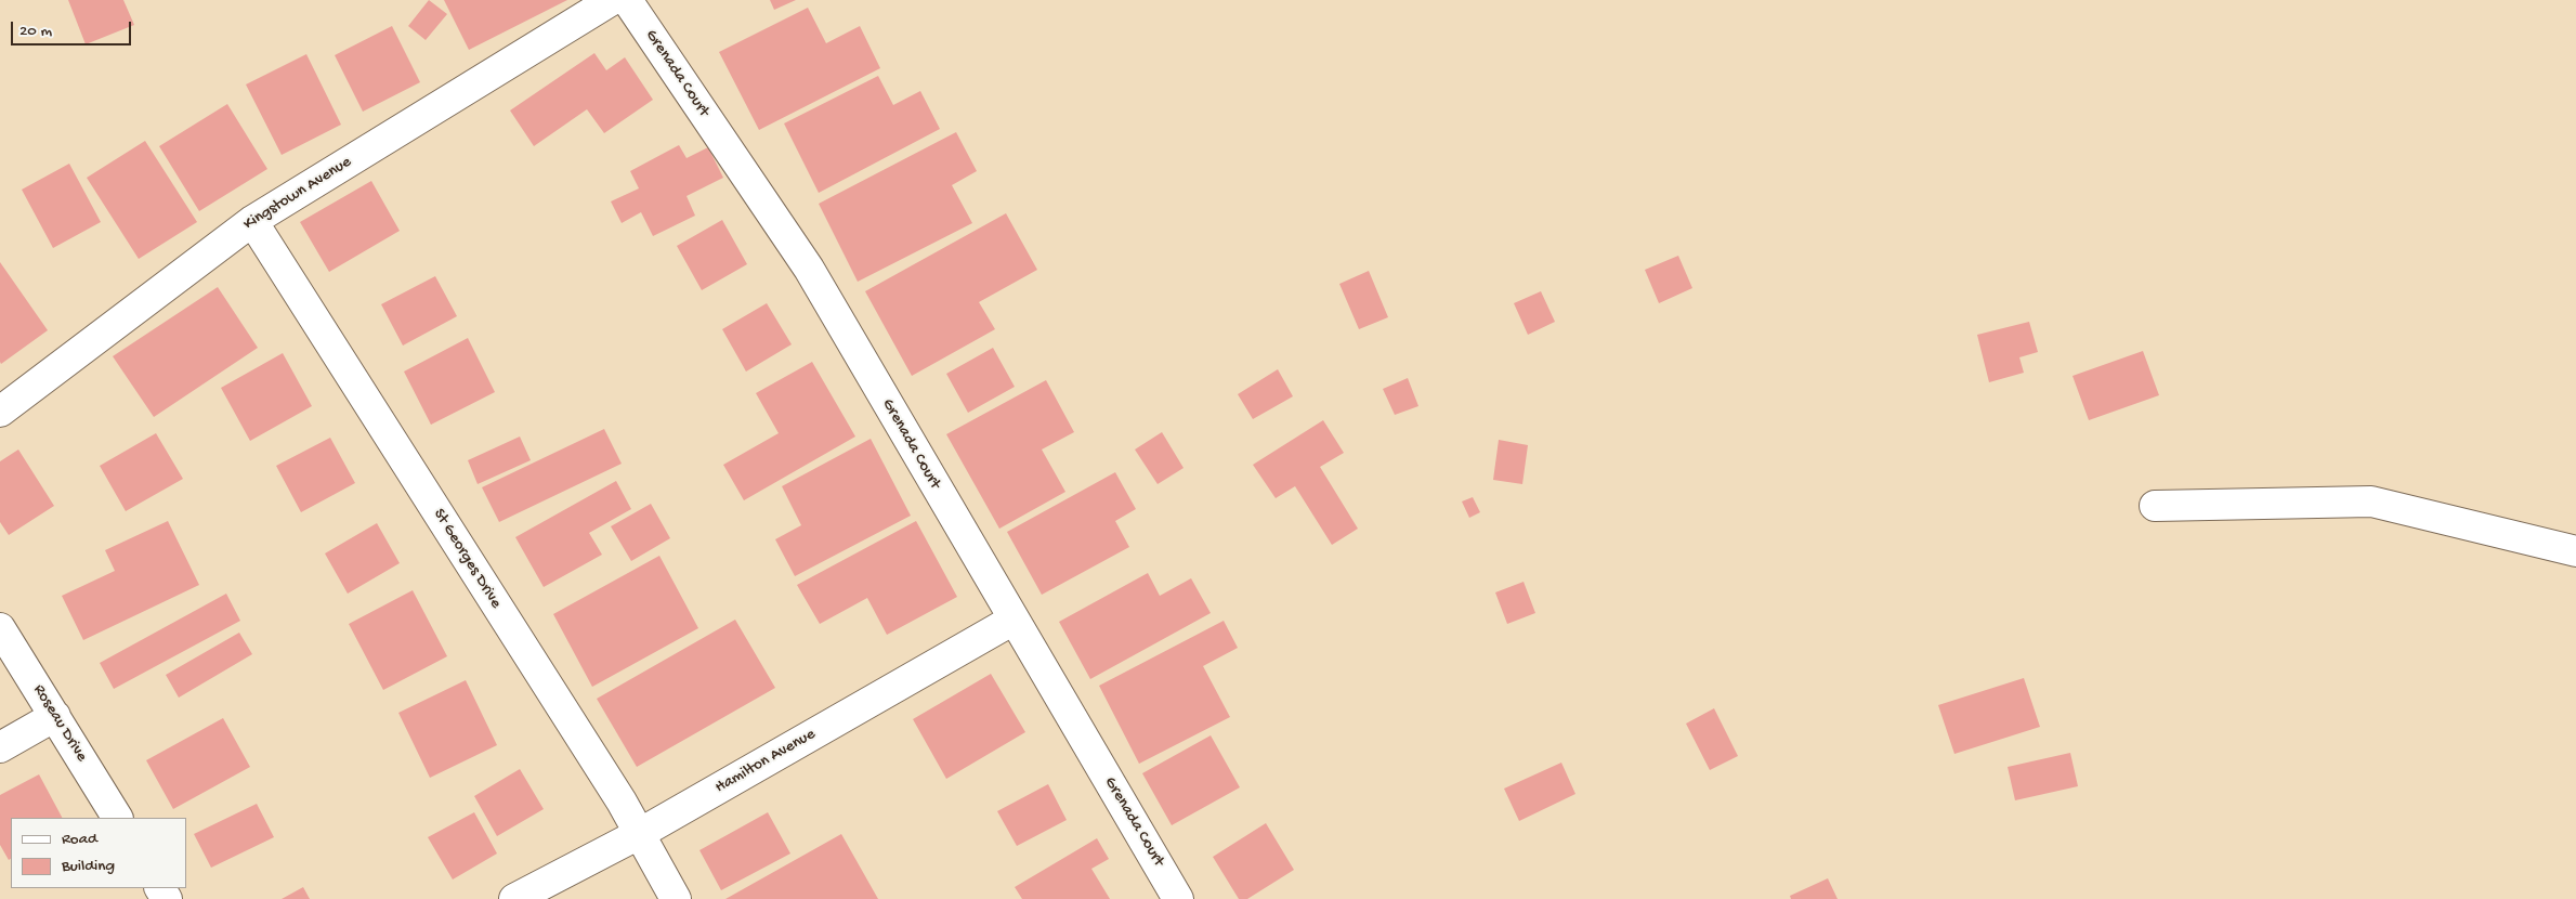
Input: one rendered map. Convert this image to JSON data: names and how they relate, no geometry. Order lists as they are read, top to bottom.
{
  "streets": {
    "street": [
      "Grenada Court",
      "Kingstown Avenue",
      "St Georges Drive",
      "Roseau Drive",
      "Hamilton Avenue"
    ]
  },
  "crossings": [
    ["Grenada Court", "Hamilton Avenue"],
    ["Kingstown Avenue", "St Georges Drive"],
    ["St Georges Drive", "Hamilton Avenue"]
  ],
  "legend": ["Road", "Building"],
  "scale_bar": "20 m"
}
